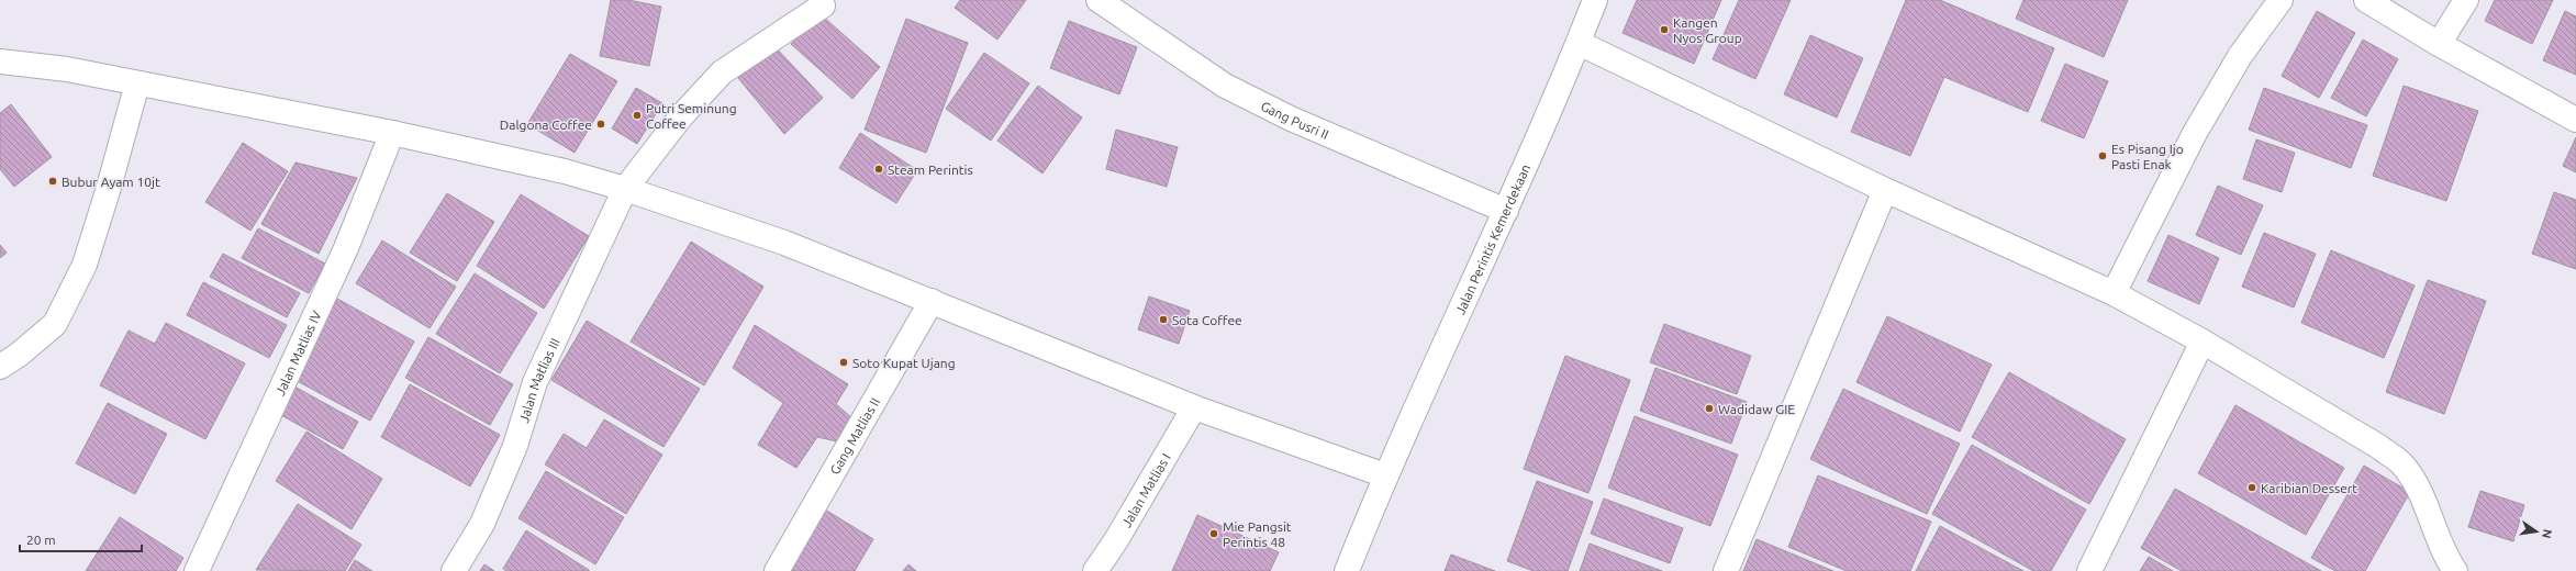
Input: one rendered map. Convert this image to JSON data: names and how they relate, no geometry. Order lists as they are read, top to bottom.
{
  "streets": {
    "street": [
      "Gang Pusri II",
      "Jalan Perintis Kemerdekaan",
      "Jalan Matlias IV",
      "Jalan Matlias III",
      "Gang Matlias II",
      "Jalan Matlias I"
    ]
  },
  "crossings": [
    ["Gang Pusri II", "Jalan Perintis Kemerdekaan"]
  ],
  "places": [
    "Kangen Nyos Group",
    "Putri Seminung Coffee",
    "Dalgona Coffee",
    "Es Pisang Ijo Pasti Enak",
    "Steam Perintis",
    "Bubur Ayam 10jt",
    "Sota Coffee",
    "Soto Kupat Ujang",
    "Wadidaw GIE",
    "Karibian Dessert",
    "Mie Pangsit Perintis 48"
  ],
  "scale_bar": "20 m",
  "north": "right"
}
